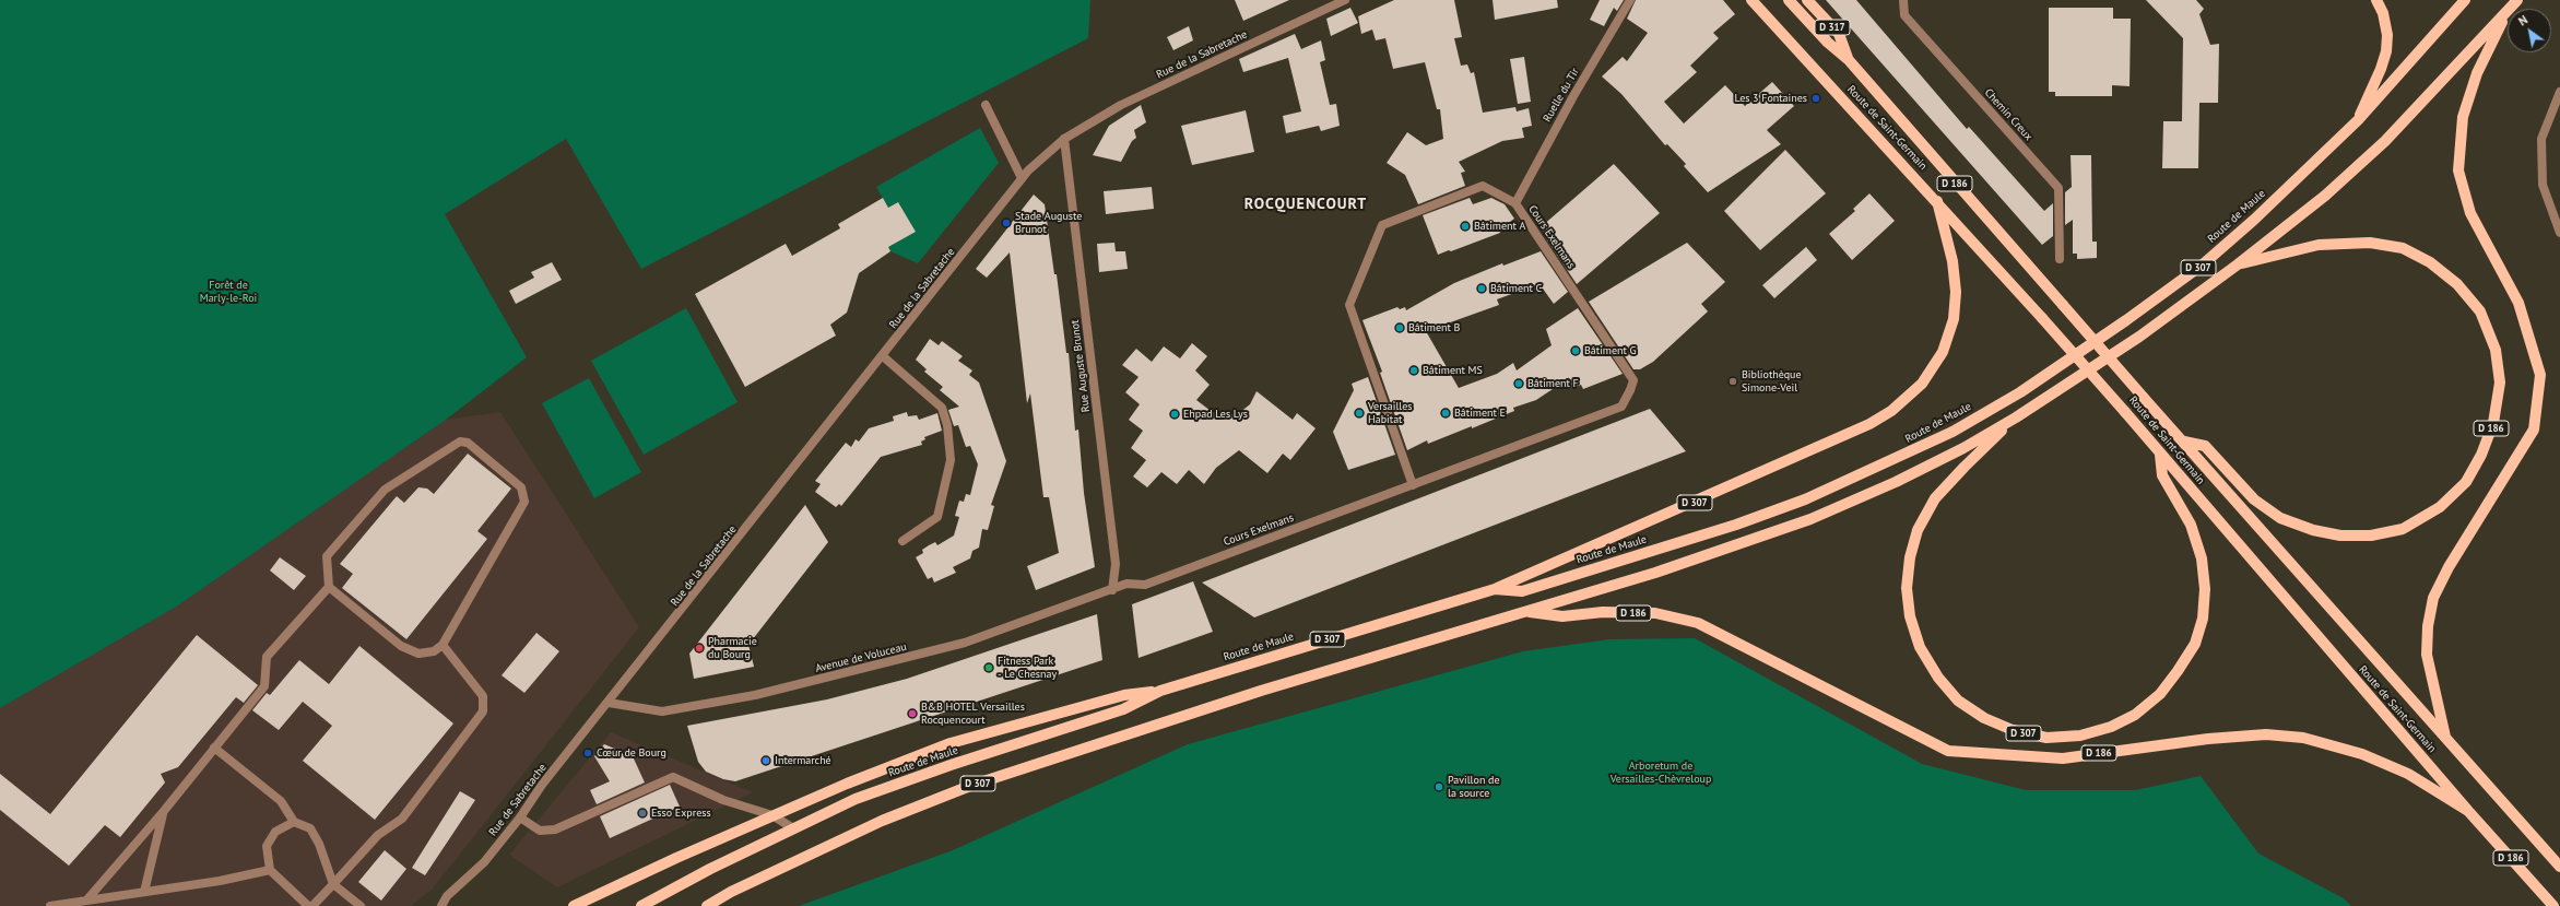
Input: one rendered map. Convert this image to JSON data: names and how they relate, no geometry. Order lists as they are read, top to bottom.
{
  "streets": {
    "main road": [
      "D 317",
      "Route de Saint-Germain",
      "D 186",
      "Route de Maule",
      "D 307"
    ],
    "street": [
      "Rue de la Sabretache",
      "Ruelle du Tir",
      "Chemin Creux",
      "Cours Exelmans",
      "Rue Auguste Brunot",
      "Avenue de Voluceau",
      "Rue de Sabretache"
    ]
  },
  "crossings": [
    ["D 317", "Route de Saint-Germain"],
    ["Rue de la Sabretache", "Rue Auguste Brunot"],
    ["Rue de la Sabretache", "Avenue de Voluceau"],
    ["Rue de la Sabretache", "Rue de Sabretache"],
    ["Ruelle du Tir", "Cours Exelmans"],
    ["Route de Saint-Germain", "D 186"],
    ["Route de Saint-Germain", "D 307"],
    ["D 186", "D 307"],
    ["Route de Maule", "D 307"],
    ["Cours Exelmans", "Rue Auguste Brunot"],
    ["Cours Exelmans", "Avenue de Voluceau"],
    ["Rue Auguste Brunot", "Avenue de Voluceau"],
    ["Avenue de Voluceau", "Rue de Sabretache"]
  ],
  "districts": ["ROCQUENCOURT"],
  "parks": ["Forêt de Marly-le-Roi", "Arboretum de Versailles-Chèvreloup"],
  "places": [
    "Les 3 Fontaines",
    "Stade Auguste Brunot",
    "Bâtiment A",
    "Bâtiment C",
    "Bâtiment B",
    "Bâtiment G",
    "Bâtiment MS",
    "Bibliothèque Simone-Veil",
    "Bâtiment F",
    "Versailles Habitat",
    "Bâtiment E",
    "Ehpad Les Lys",
    "Pharmacie du Bourg",
    "Fitness Park - Le Chesnay",
    "B&B HOTEL Versailles Rocquencourt",
    "Cœur de Bourg",
    "Intermarché",
    "Pavillon de la source",
    "Esso Express"
  ],
  "north": "top left"
}
